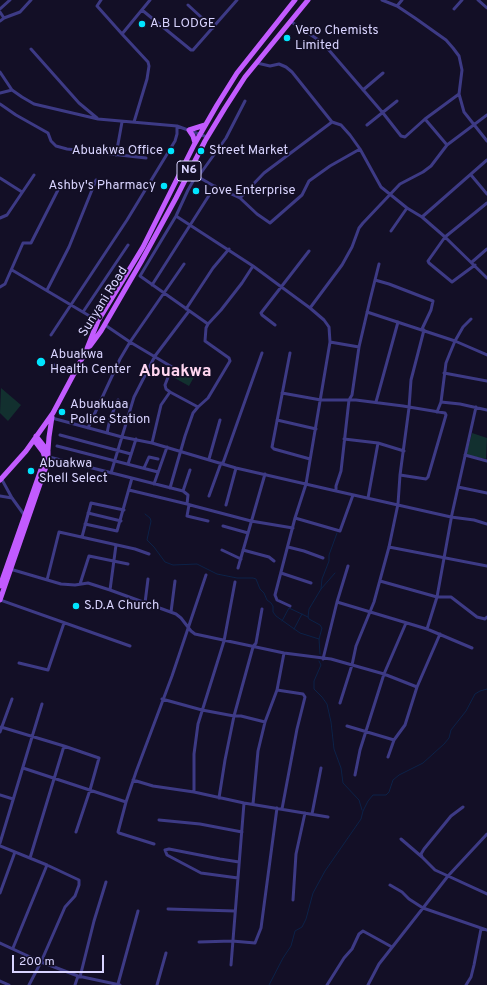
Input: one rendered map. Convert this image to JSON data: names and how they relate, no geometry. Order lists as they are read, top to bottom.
{
  "streets": {
    "main road": ["N6", "Sunyani Road"]
  },
  "crossings": [
    ["N6", "Sunyani Road"]
  ],
  "districts": ["Abuakwa"],
  "places": [
    "A.B LODGE",
    "Vero Chemists Limited",
    "Abuakwa Office",
    "Street Market",
    "Ashby's Pharmacy",
    "Love Enterprise",
    "Abuakwa Health Center",
    "Abuakuaa Police Station",
    "Abuakwa Shell Select",
    "S.D.A Church"
  ],
  "scale_bar": "200 m"
}
